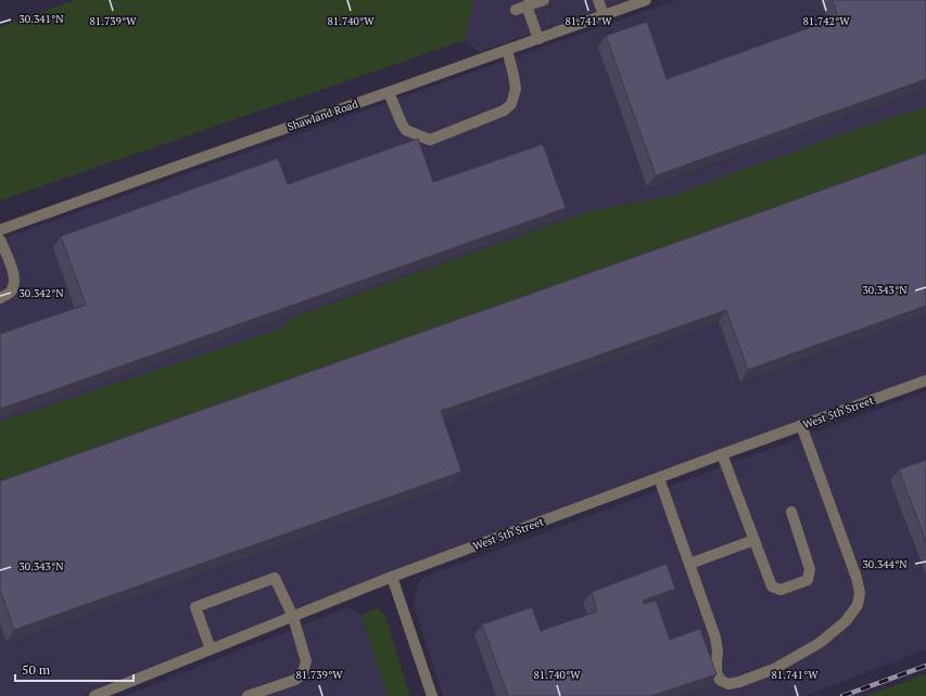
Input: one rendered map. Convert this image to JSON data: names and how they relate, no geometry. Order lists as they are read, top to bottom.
{
  "streets": {
    "street": ["Shawland Road", "West 5th Street"]
  },
  "scale_bar": "50 m",
  "coordinates": [
    "30.341°N",
    "81.739°W",
    "81.740°W",
    "81.741°W",
    "81.742°W",
    "30.343°N",
    "30.342°N",
    "30.344°N"
  ]
}
